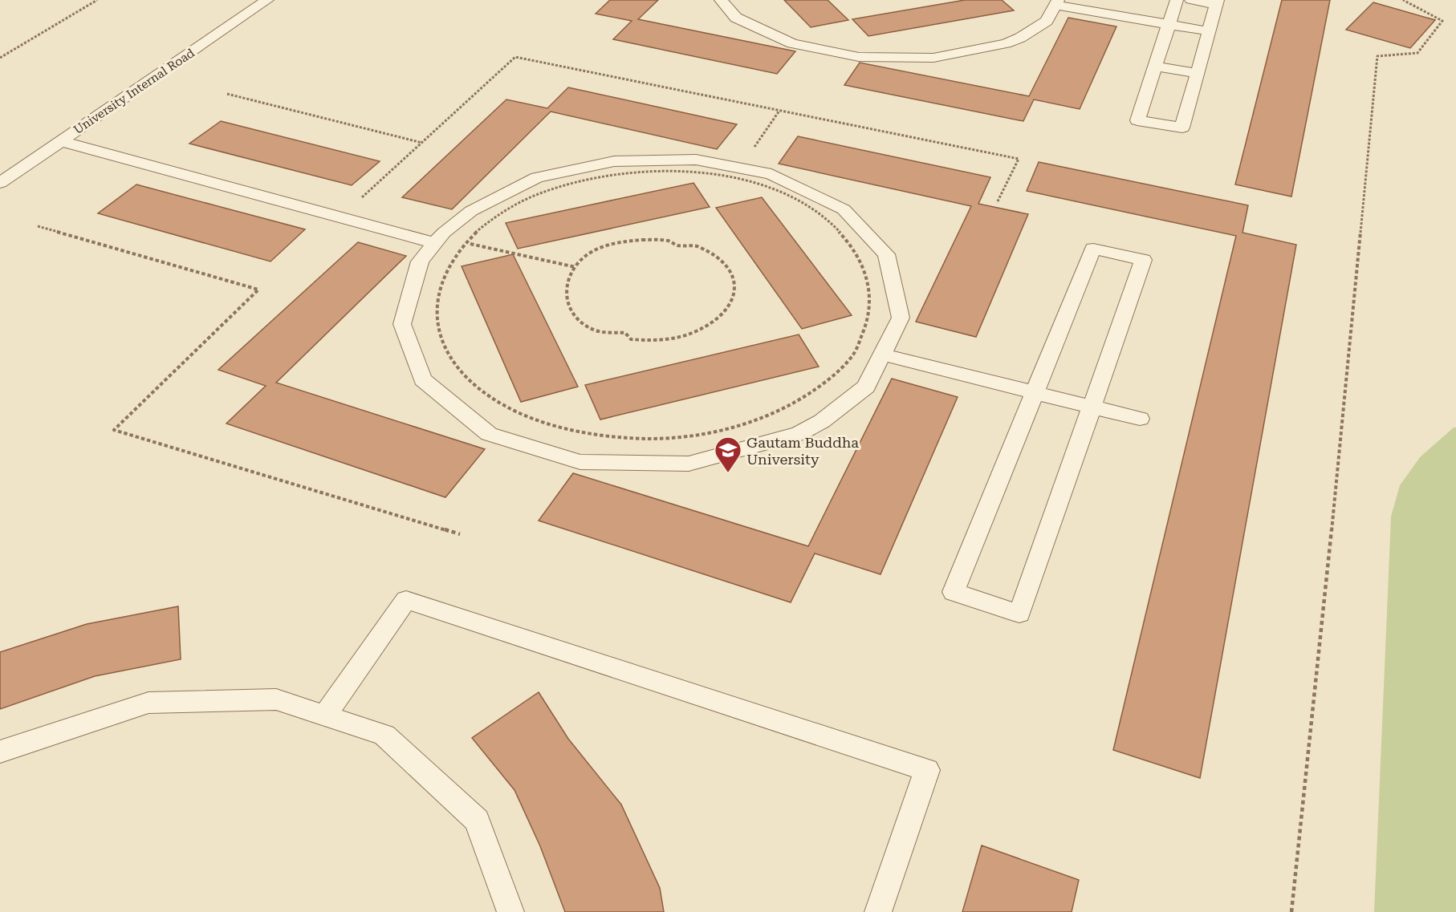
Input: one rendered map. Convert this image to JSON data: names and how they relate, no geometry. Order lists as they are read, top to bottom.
{
  "streets": {
    "lane": ["University Internal Road"]
  },
  "places": {
    "school or university": ["Gautam Buddha University"]
  }
}
